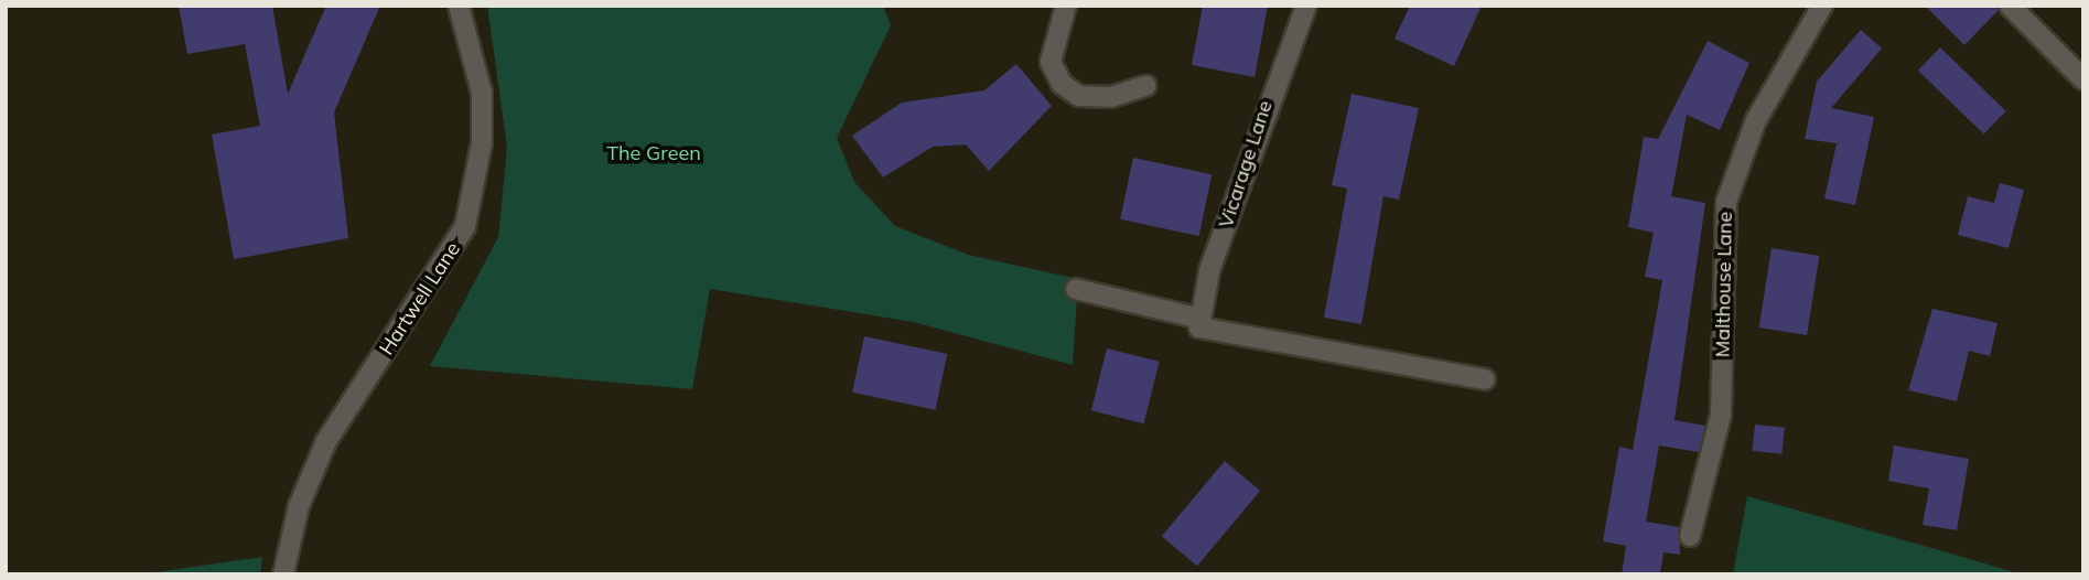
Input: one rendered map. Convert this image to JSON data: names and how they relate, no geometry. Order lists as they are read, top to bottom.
{
  "streets": {
    "street": ["Vicarage Lane", "Malthouse Lane", "Hartwell Lane"]
  },
  "parks": ["The Green"]
}
